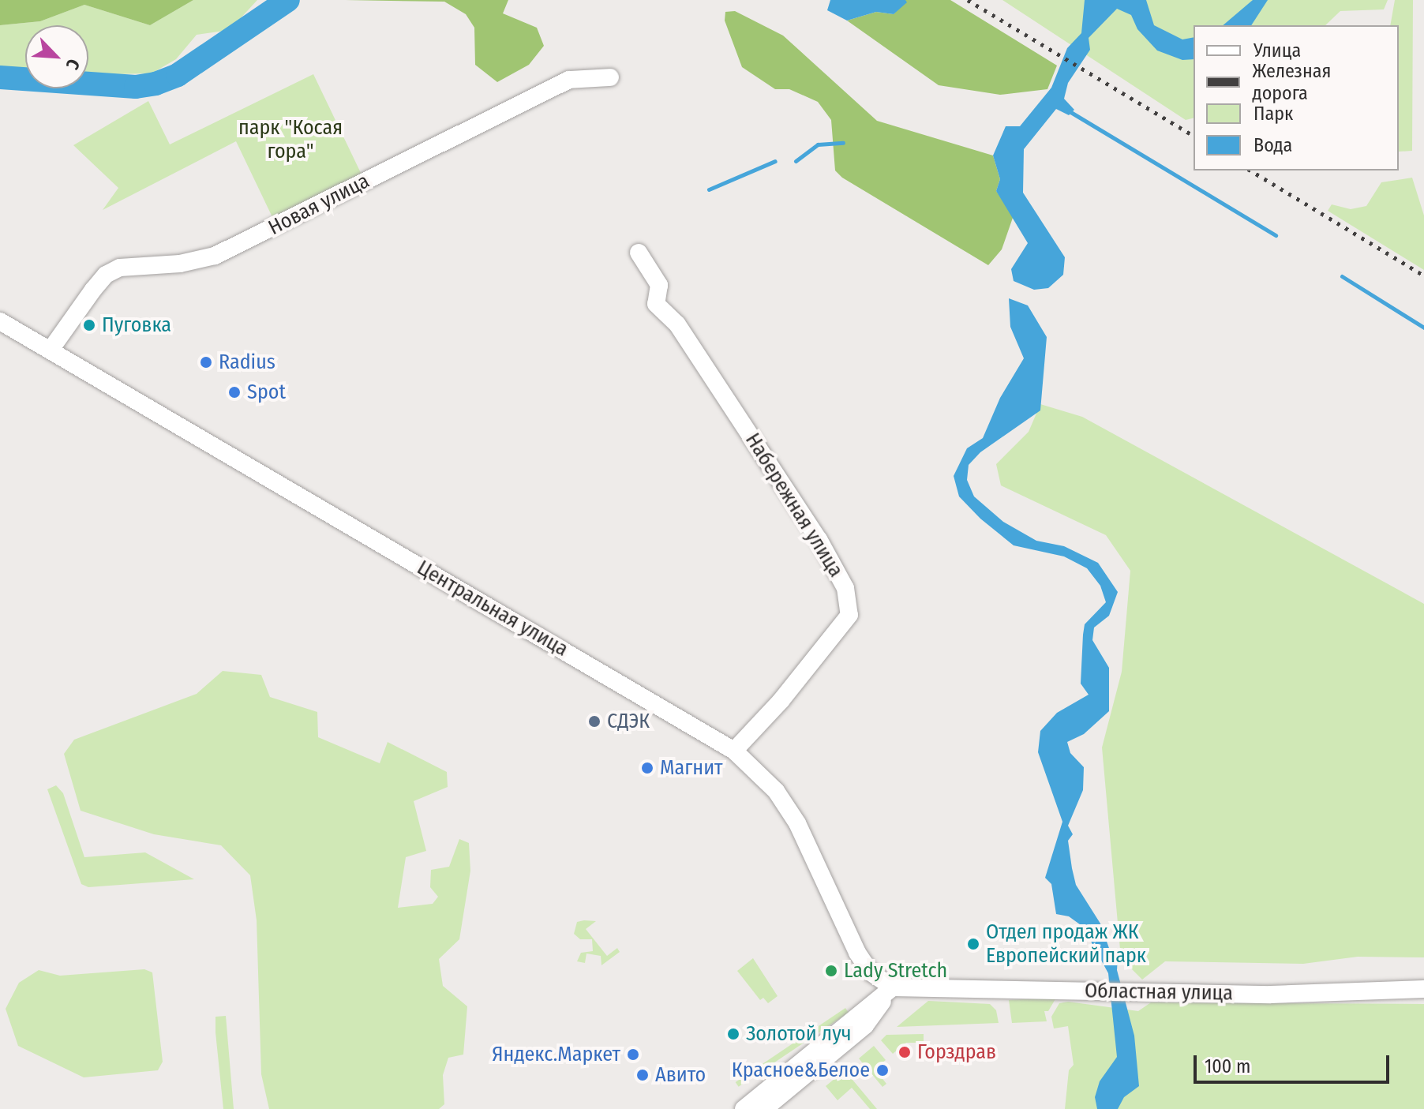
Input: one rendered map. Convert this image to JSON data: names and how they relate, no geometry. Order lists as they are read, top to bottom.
{
  "streets": {
    "street": [
      "Новая улица",
      "Набережная улица",
      "Центральная улица",
      "Областная улица"
    ]
  },
  "crossings": [
    ["Новая улица", "Центральная улица"],
    ["Набережная улица", "Центральная улица"],
    ["Центральная улица", "Областная улица"]
  ],
  "parks": ["парк \"Косая гора\""],
  "places": [
    "Пуговка",
    "Radius",
    "Spot",
    "СДЭК",
    "Магнит",
    "Отдел продаж ЖК Европейский парк",
    "Lady Stretch",
    "Золотой луч",
    "Горздрав",
    "Яндекс.Маркет",
    "Красное&Белое",
    "Авито"
  ],
  "legend": [
    "Улица",
    "Железная дорога",
    "Парк",
    "Вода"
  ],
  "scale_bar": "100 m",
  "north": "bottom right"
}
